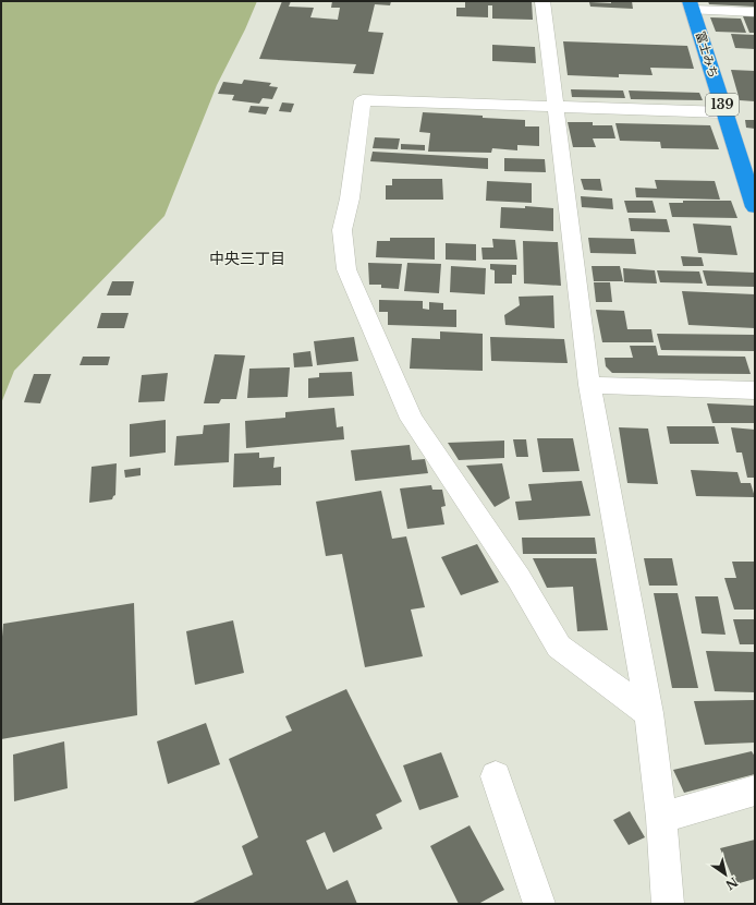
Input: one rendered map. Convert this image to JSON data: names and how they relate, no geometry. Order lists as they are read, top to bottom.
{
  "streets": {
    "highway": ["富士みち", "139"]
  },
  "districts": ["中央三丁目"],
  "north": "bottom right"
}
